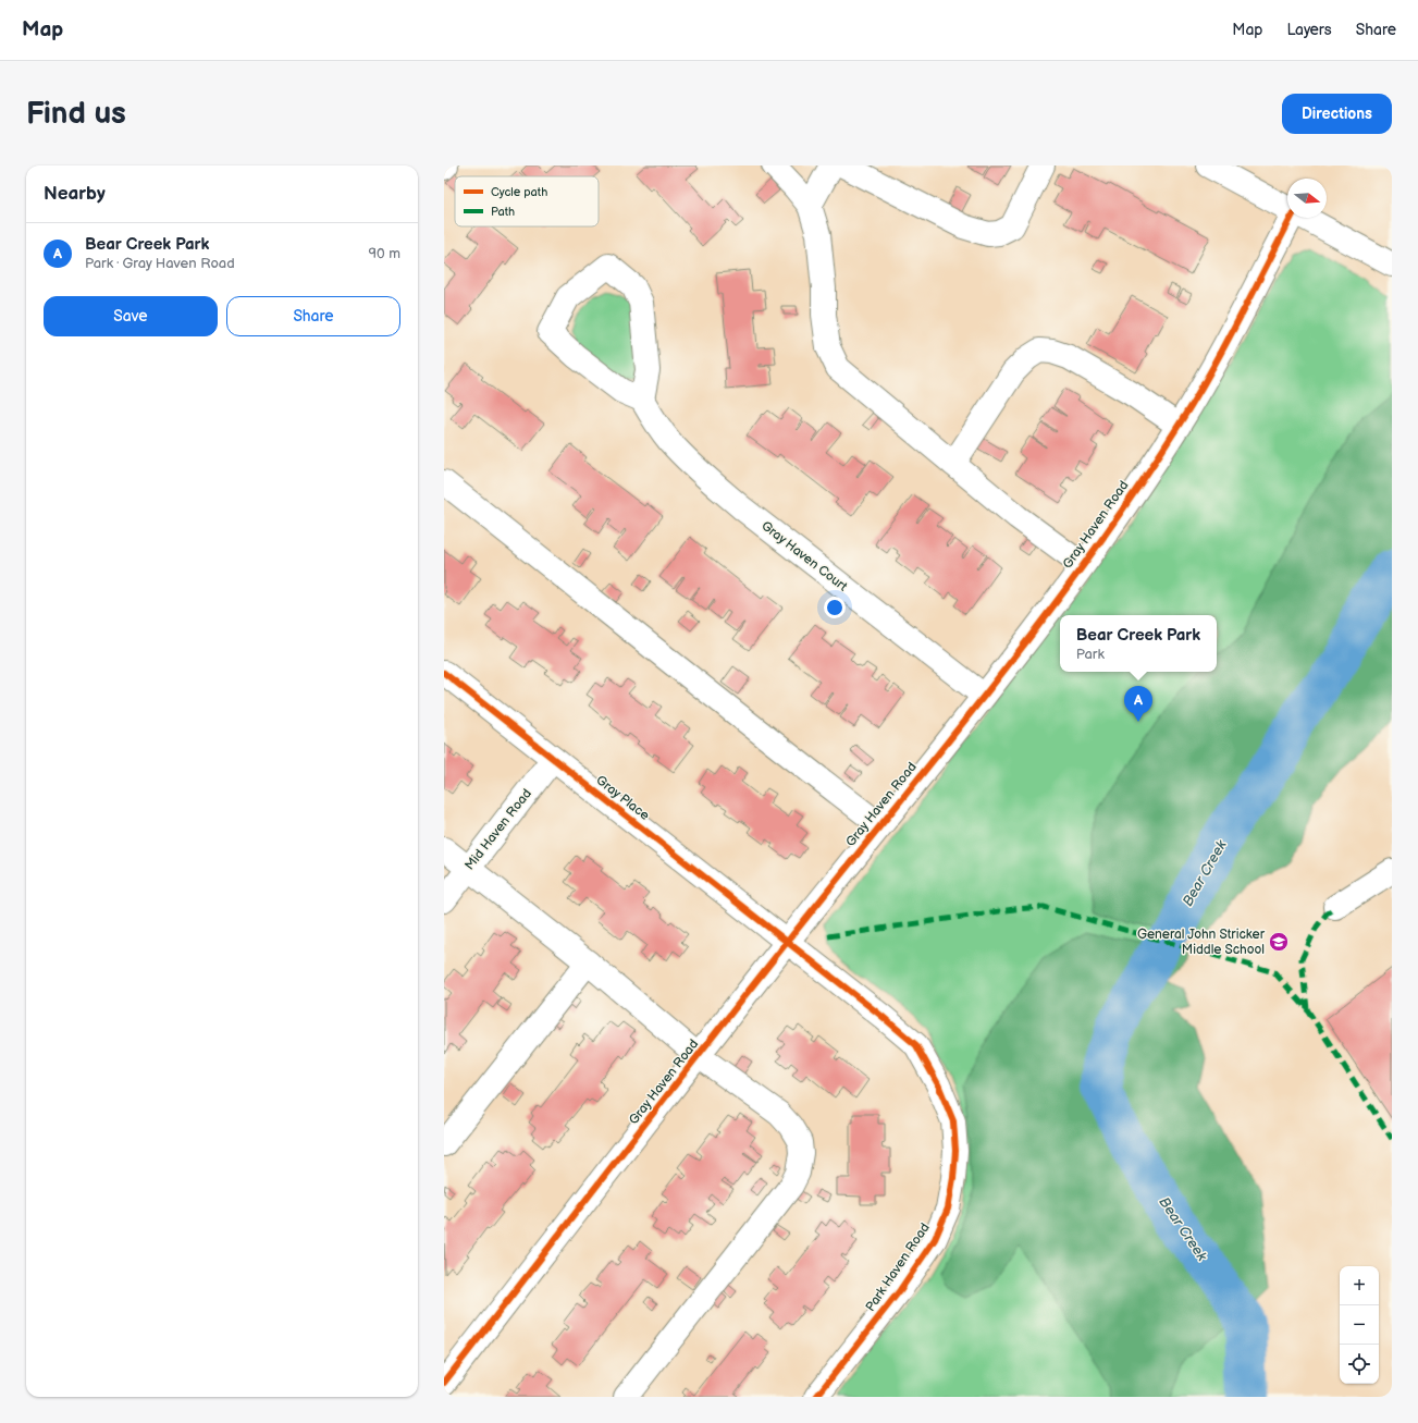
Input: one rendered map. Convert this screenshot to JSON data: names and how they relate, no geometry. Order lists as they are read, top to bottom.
{
  "streets": {
    "street": [
      "Gray Haven Road",
      "Gray Haven Court",
      "Gray Place",
      "Mid Haven Road",
      "Park Haven Road"
    ]
  },
  "crossings": [
    ["Gray Haven Road", "Gray Haven Court"],
    ["Gray Haven Road", "Gray Place"],
    ["Gray Haven Road", "Park Haven Road"],
    ["Gray Place", "Mid Haven Road"],
    ["Gray Place", "Park Haven Road"]
  ],
  "water": ["Bear Creek"],
  "places": {
    "school or university": ["General John Stricker Middle School"]
  },
  "legend": ["Cycle path", "Path"],
  "north": "right",
  "page": {
    "header": "Map",
    "nav": ["Map", "Layers", "Share"],
    "buttons": [
      "Directions",
      ["Save", "Share"]
    ],
    "title": "Find us",
    "heading": "Nearby",
    "list": [
      {
        "mark": "A",
        "name": "Bear Creek Park",
        "note": "Park · Gray Haven Road",
        "value": "90 m"
      }
    ],
    "popup": ["Bear Creek Park", "Park"],
    "pins": "A",
    "map_buttons": ["+", "−"]
  }
}
